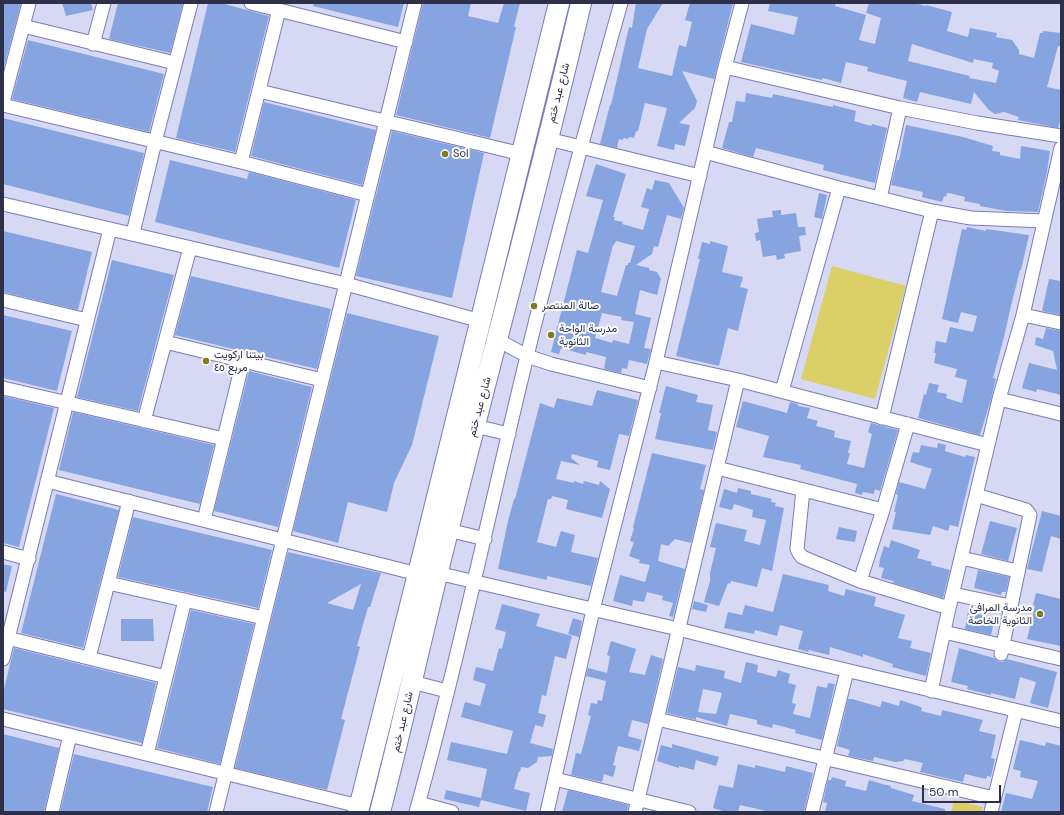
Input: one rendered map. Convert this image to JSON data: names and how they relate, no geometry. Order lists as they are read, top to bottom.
{
  "streets": {
    "main road": ["شارع عبد ختم"]
  },
  "places": [
    "Sol",
    "صالة المنتصر",
    "مدرسة الواحة الثانوية",
    "بيتنا اركويت مربع ٤٥",
    "مدرسة المرافئ الثانوية الخاصة"
  ],
  "scale_bar": "50 m"
}
